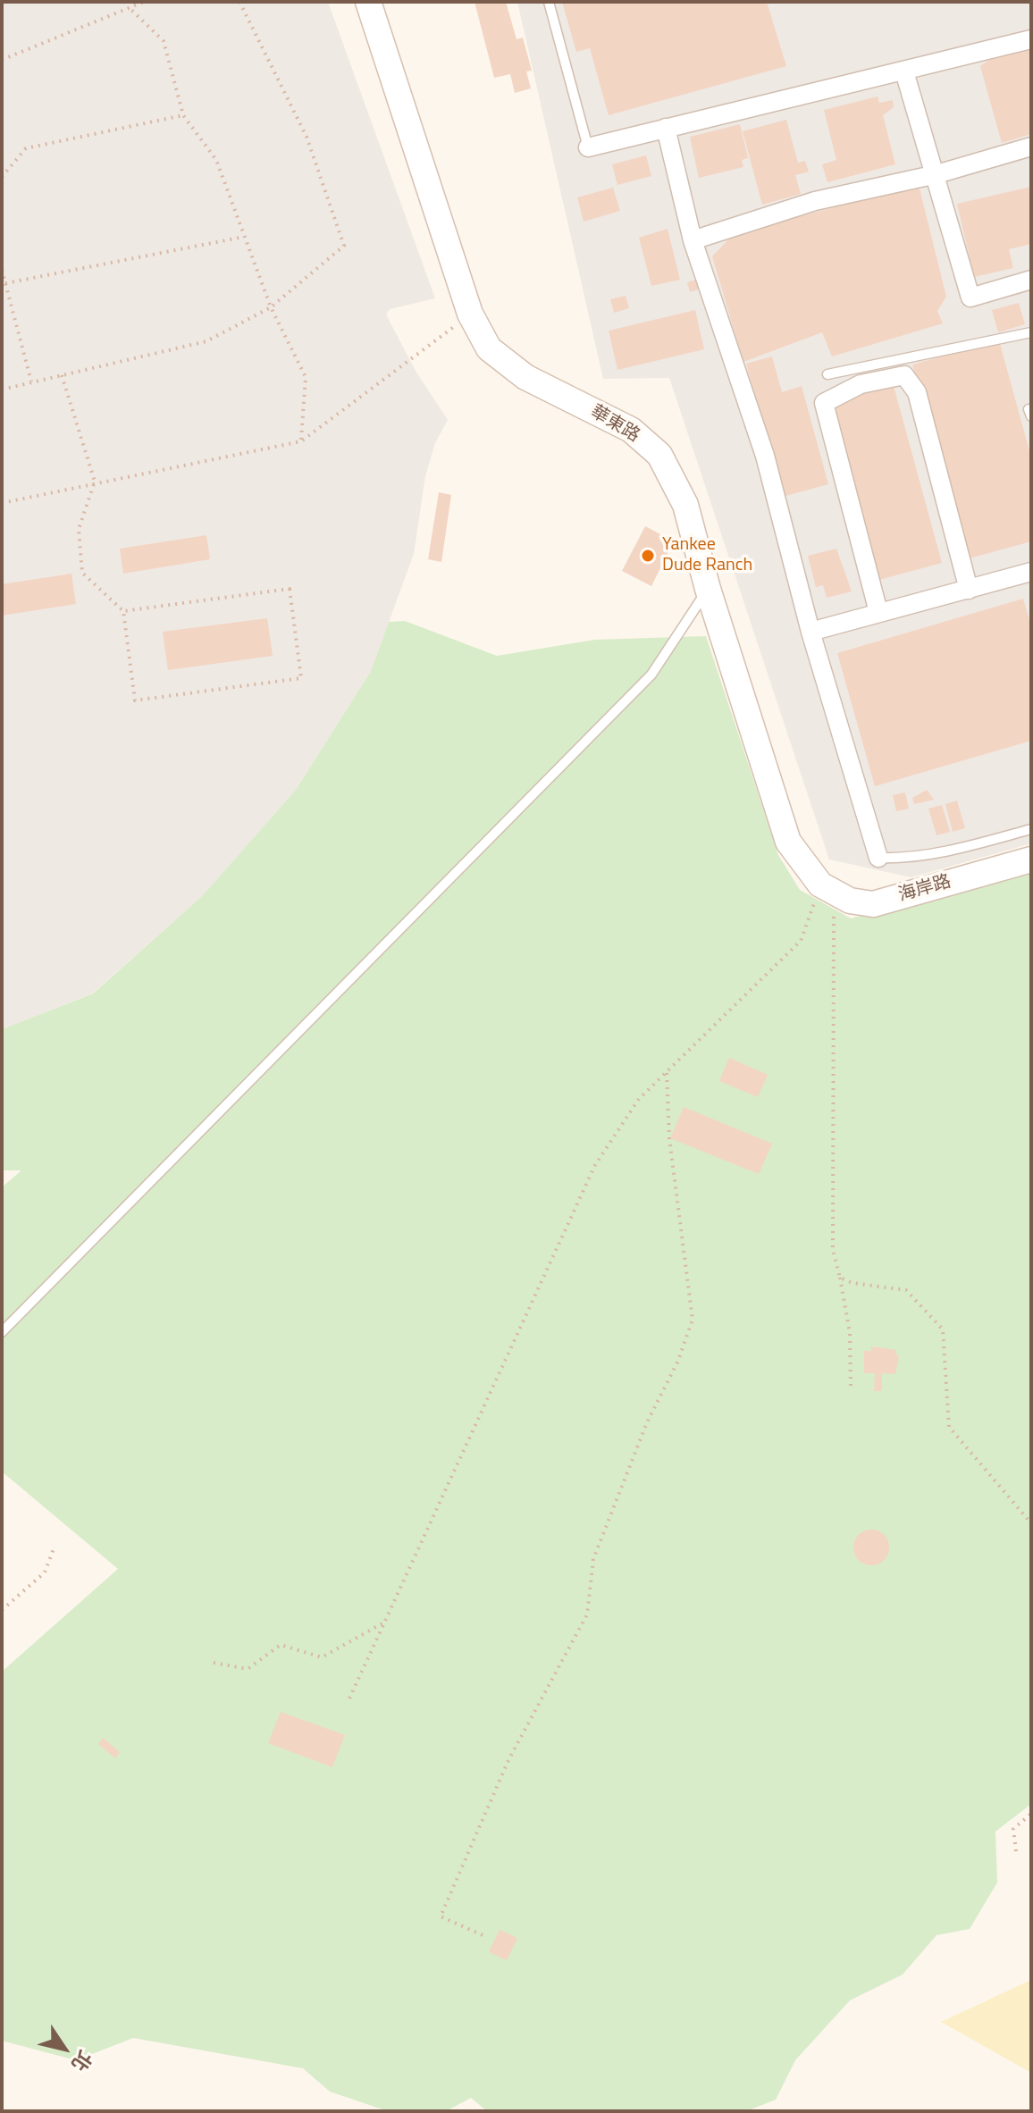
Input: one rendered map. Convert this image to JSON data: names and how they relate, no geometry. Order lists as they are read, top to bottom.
{
  "streets": {
    "main road": ["華東路", "海岸路"]
  },
  "crossings": [
    ["華東路", "海岸路"]
  ],
  "places": ["Yankee Dude Ranch"],
  "north": "bottom right"
}
